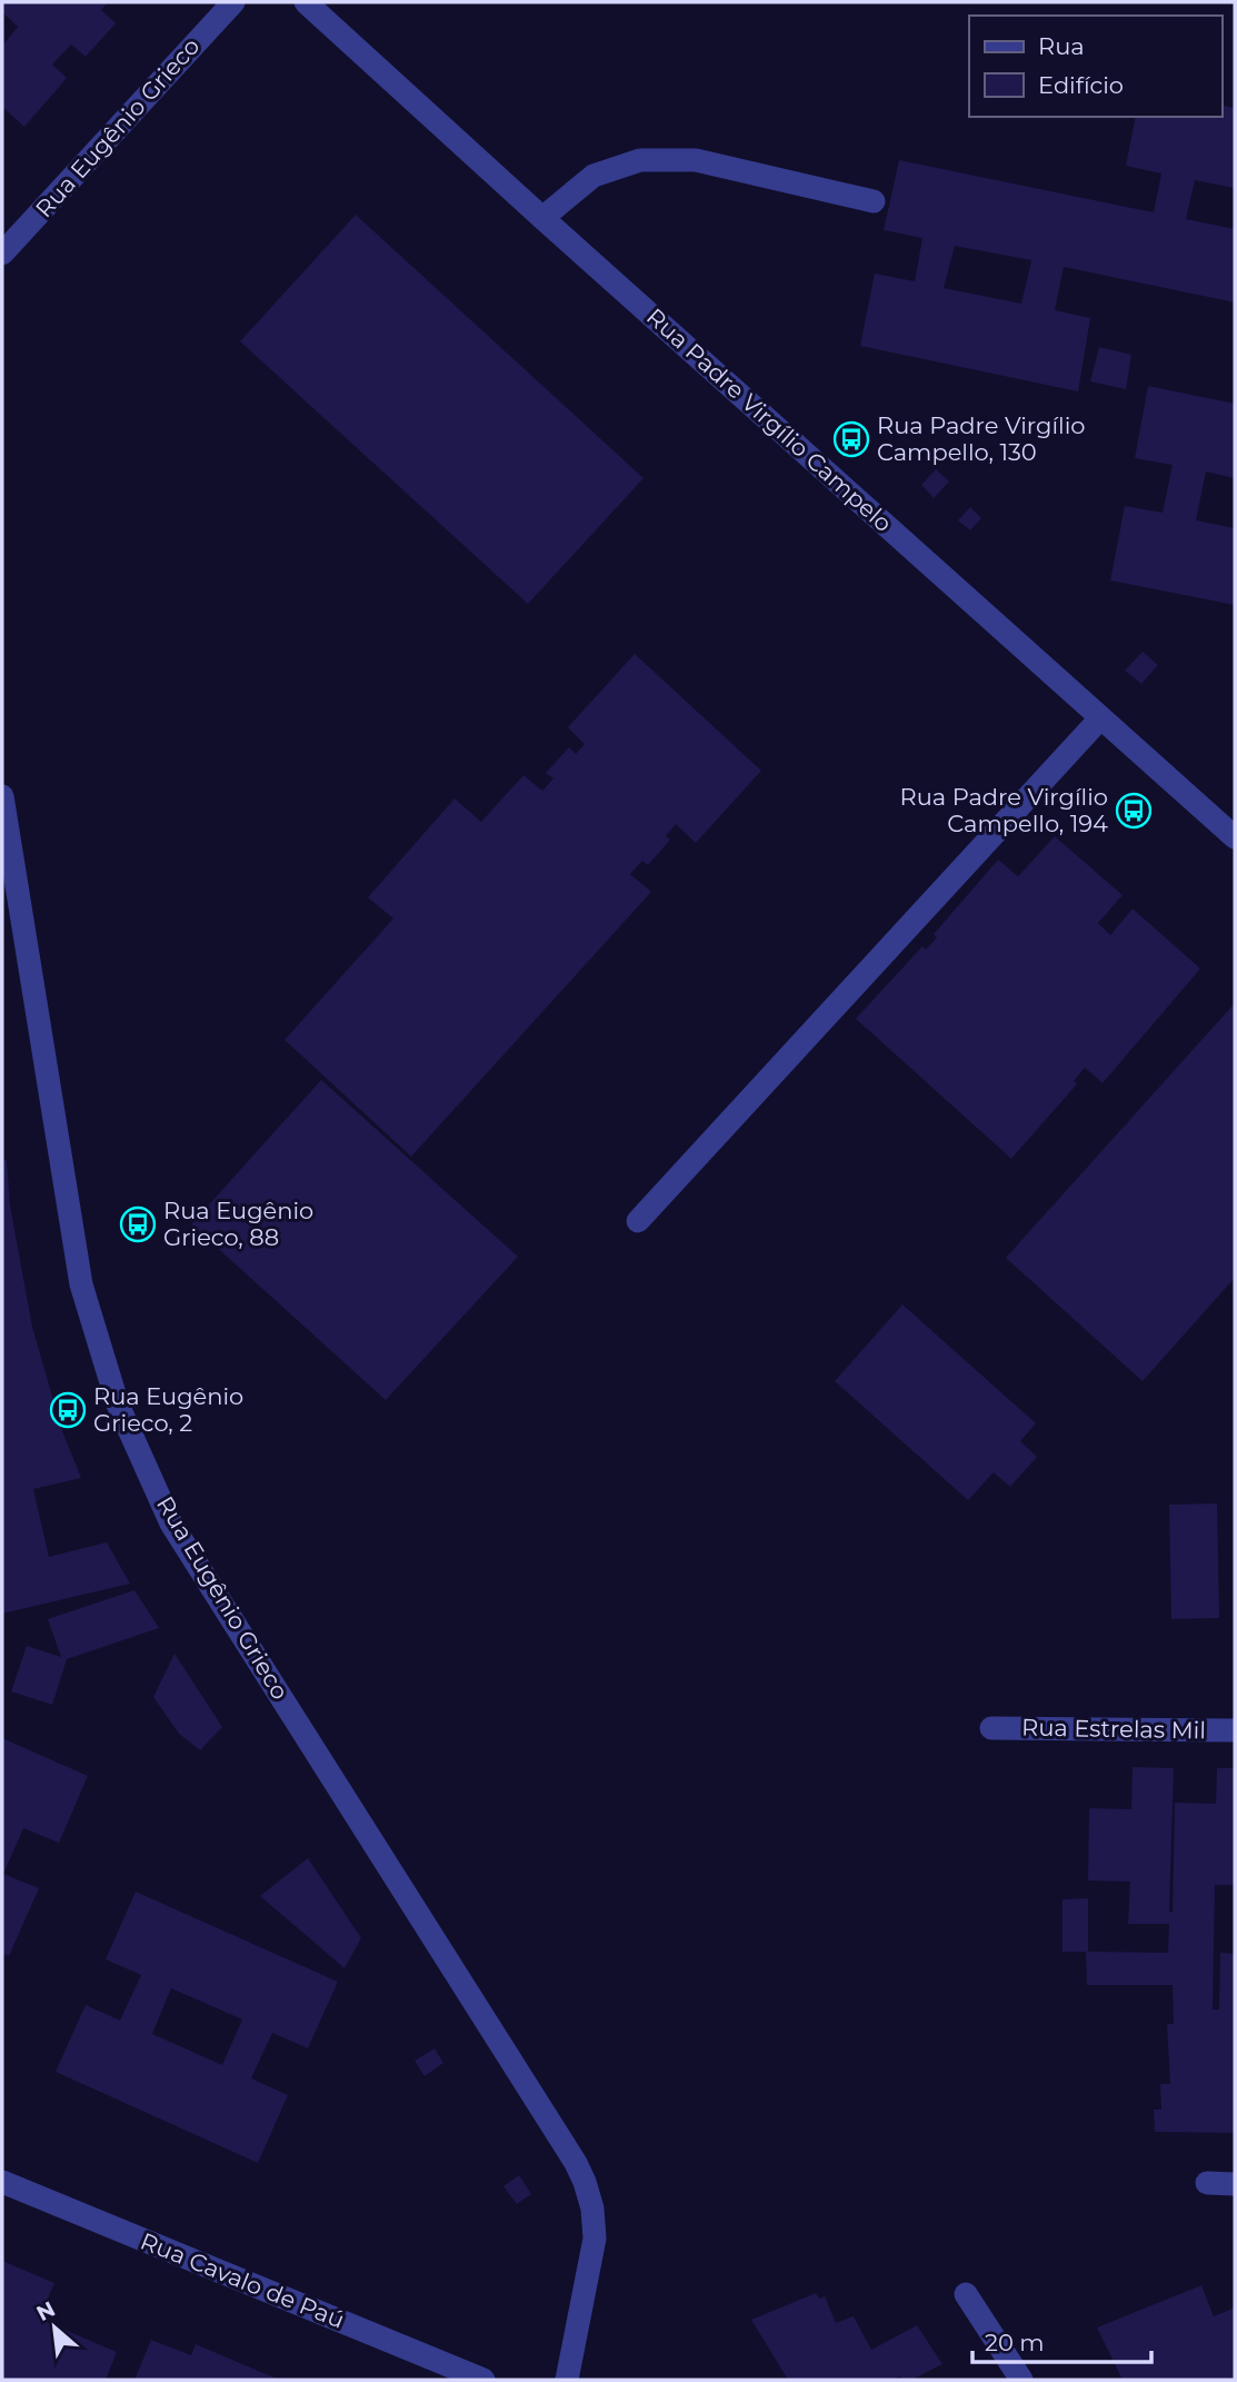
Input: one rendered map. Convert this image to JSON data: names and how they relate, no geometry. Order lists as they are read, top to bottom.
{
  "streets": {
    "street": [
      "Rua Eugênio Grieco",
      "Rua Padre Virgílio Campelo",
      "Rua Estrelas Mil",
      "Rua Cavalo de Paú"
    ]
  },
  "places": {
    "bus stop": [
      "Rua Padre Virgílio Campello, 130",
      "Rua Padre Virgílio Campello, 194",
      "Rua Eugênio Grieco, 88",
      "Rua Eugênio Grieco, 2"
    ]
  },
  "legend": ["Rua", "Edifício"],
  "scale_bar": "20 m",
  "north": "top left"
}
